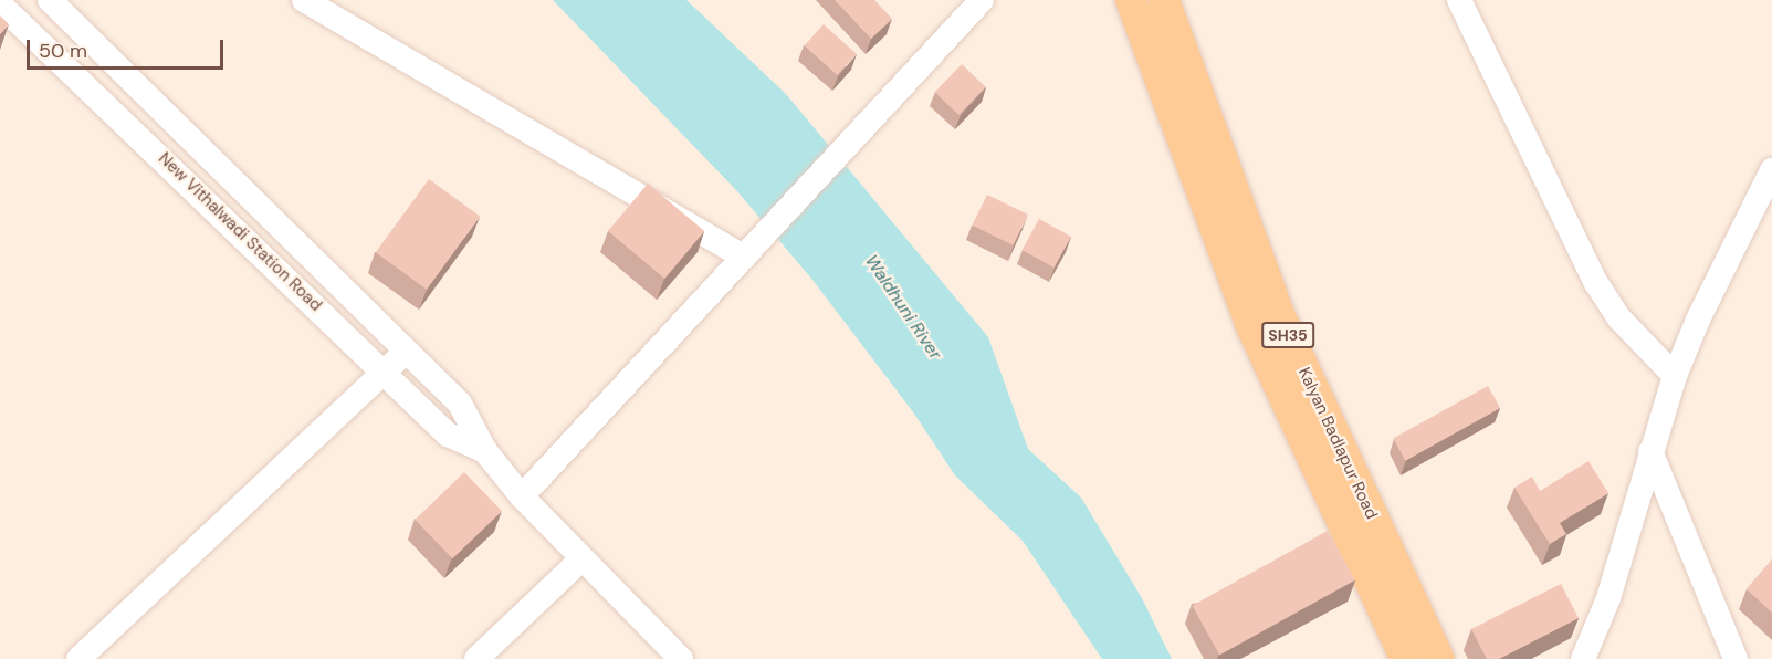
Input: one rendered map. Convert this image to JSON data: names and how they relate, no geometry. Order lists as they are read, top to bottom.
{
  "streets": {
    "main road": ["SH35", "Kalyan Badlapur Road"],
    "street": ["New Vithalwadi Station Road"]
  },
  "water": ["Waldhuni River"],
  "scale_bar": "50 m"
}
